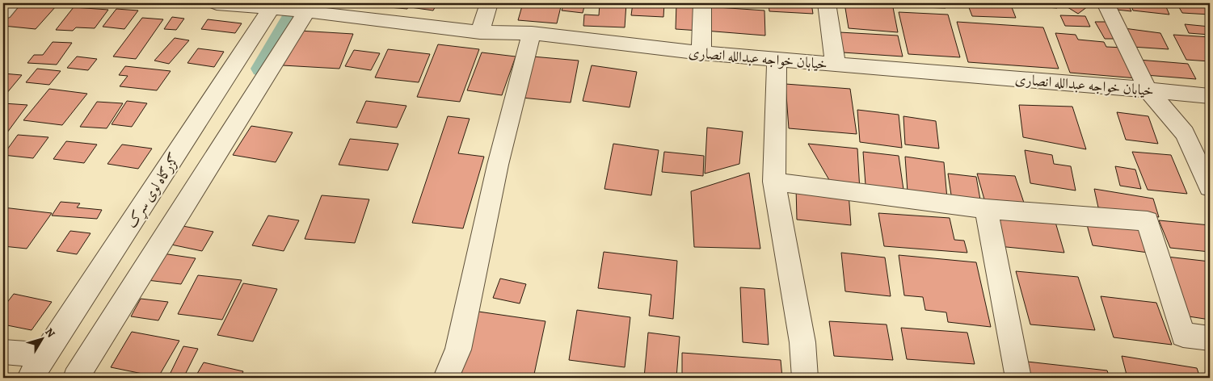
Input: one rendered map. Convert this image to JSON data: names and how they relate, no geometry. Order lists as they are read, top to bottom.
{
  "streets": {
    "street": ["خیابان خواجه عبدالله انصاری", "ګزرګاه لوی سړک"]
  },
  "crossings": [
    ["خیابان خواجه عبدالله انصاری", "ګزرګاه لوی سړک"]
  ],
  "north": "top right"
}
